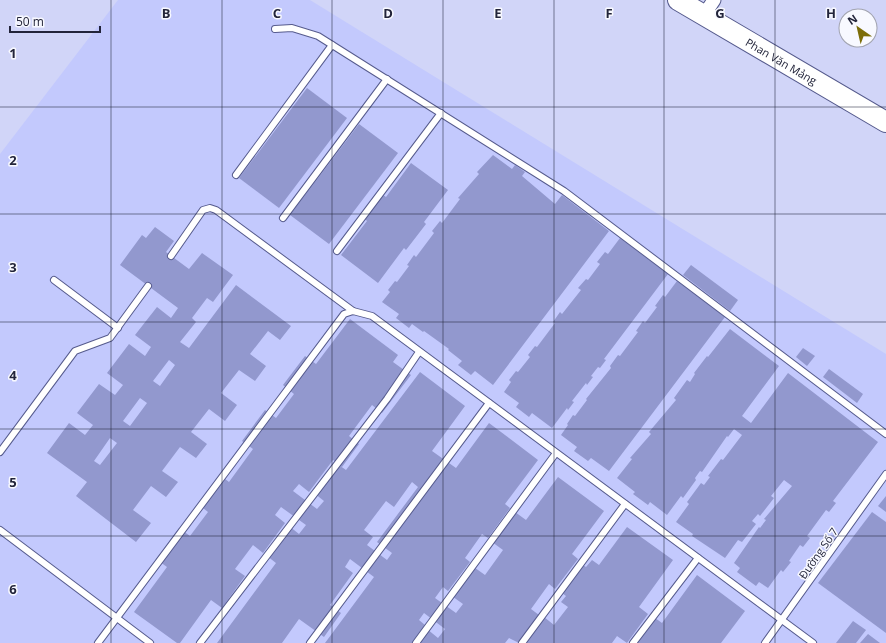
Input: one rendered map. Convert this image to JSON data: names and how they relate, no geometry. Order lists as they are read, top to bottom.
{
  "streets": {
    "main road": ["Phan Văn Mảng"],
    "lane": ["Đường Số 7"]
  },
  "scale_bar": "50 m",
  "north": "top left",
  "grid": {
    "columns": [
      "B",
      "C",
      "D",
      "E",
      "F",
      "G",
      "H"
    ],
    "rows": [
      "1",
      "2",
      "3",
      "4",
      "5",
      "6"
    ]
  }
}
